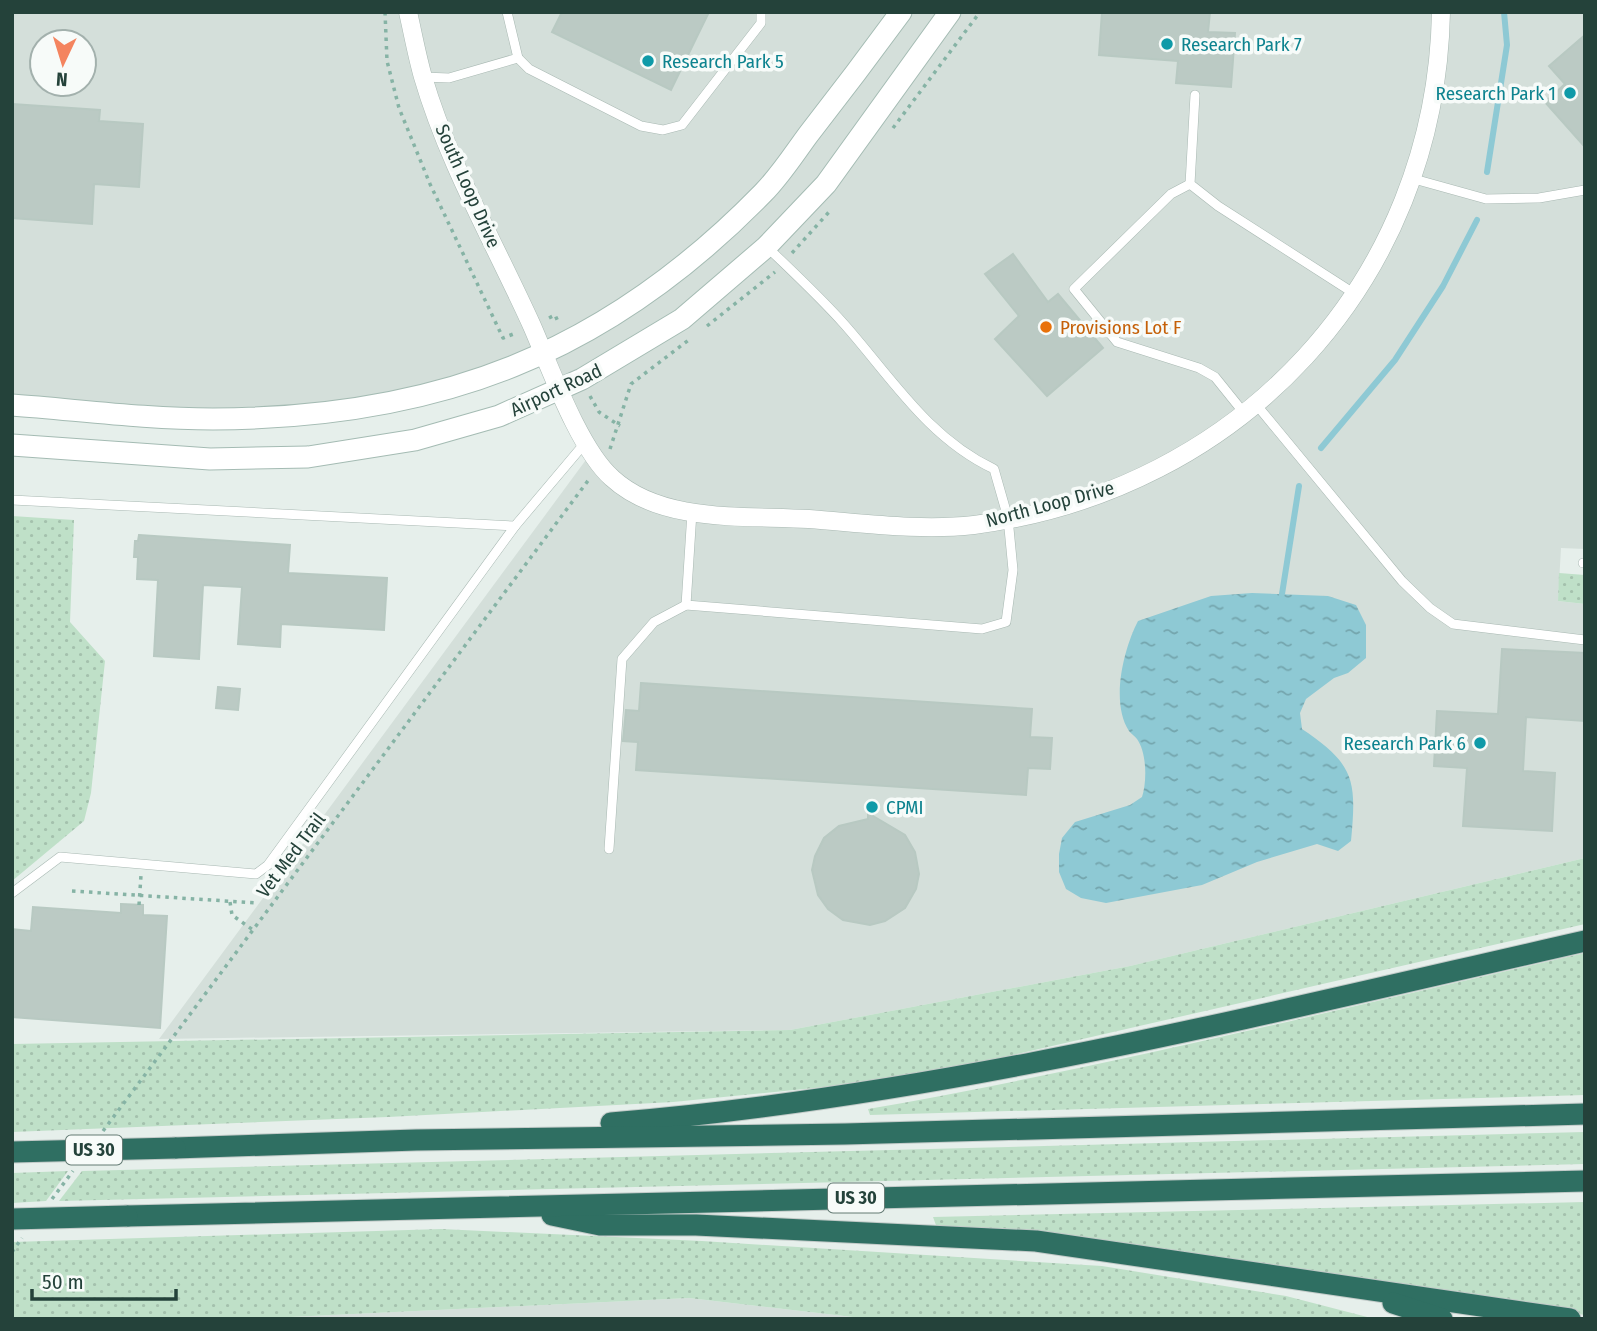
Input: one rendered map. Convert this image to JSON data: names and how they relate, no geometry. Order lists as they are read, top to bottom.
{
  "streets": {
    "highway": ["US 30"],
    "main road": ["Airport Road"],
    "street": ["South Loop Drive", "North Loop Drive"],
    "path": ["Vet Med Trail"]
  },
  "crossings": [
    ["South Loop Drive", "Airport Road"],
    ["South Loop Drive", "North Loop Drive"],
    ["Airport Road", "North Loop Drive"]
  ],
  "places": [
    "Research Park 7",
    "Research Park 5",
    "Research Park 1",
    "Provisions Lot F",
    "Research Park 6",
    "CPMI"
  ],
  "scale_bar": "50 m",
  "north": "bottom"
}
